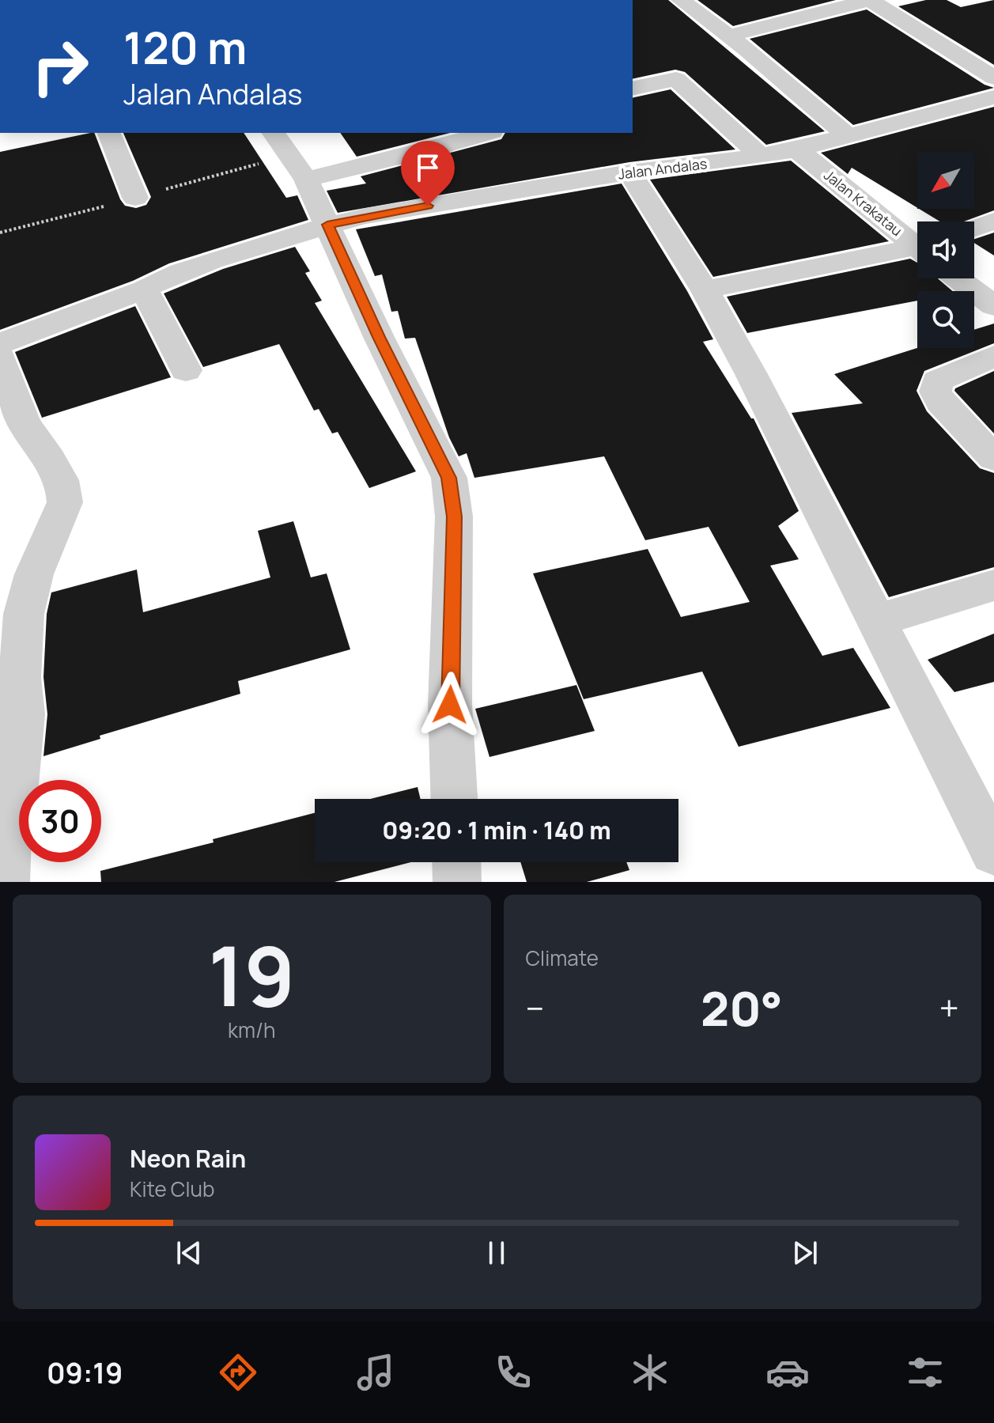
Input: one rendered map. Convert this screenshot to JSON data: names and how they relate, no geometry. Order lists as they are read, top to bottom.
{
  "streets": {
    "street": ["Jalan Andalas", "Jalan Krakatau"]
  },
  "crossings": [
    ["Jalan Andalas", "Jalan Krakatau"]
  ],
  "north": "bottom left",
  "page": {
    "turn": ["120 m", "Jalan Andalas"],
    "limit": "30",
    "trip": "09:20 · 1 min · 140 m",
    "tile": [
      ["19", "km/h"],
      "Climate"
    ],
    "heat": ["−", "20°", "+"],
    "song": ["Neon Rain", "Kite Club"],
    "tabs": "09:19"
  }
}
